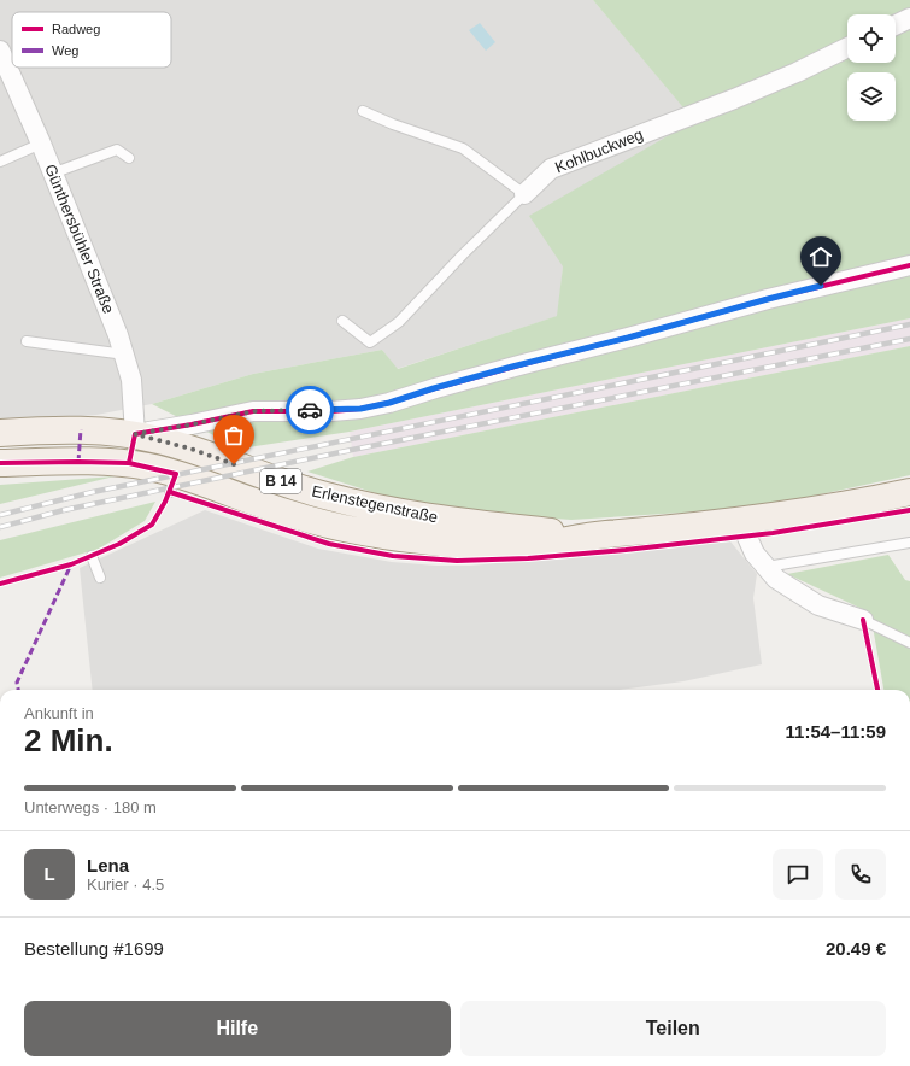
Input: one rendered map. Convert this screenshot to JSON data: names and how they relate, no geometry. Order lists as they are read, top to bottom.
{
  "streets": {
    "main road": ["B 14", "Erlenstegenstraße"],
    "street": ["Kohlbuckweg", "Günthersbühler Straße"]
  },
  "crossings": [
    ["Günthersbühler Straße", "Erlenstegenstraße"]
  ],
  "legend": ["Radweg", "Weg"],
  "page": {
    "heading": ["2 Min.", "Ankunft in", "11:54–11:59"],
    "panel": [
      "Lena",
      "Kurier · 4.5",
      "Bestellung #1699",
      "20.49 €"
    ],
    "bar": "Unterwegs · 180 m",
    "round": "L",
    "buttons": ["Hilfe", "Teilen"]
  }
}
